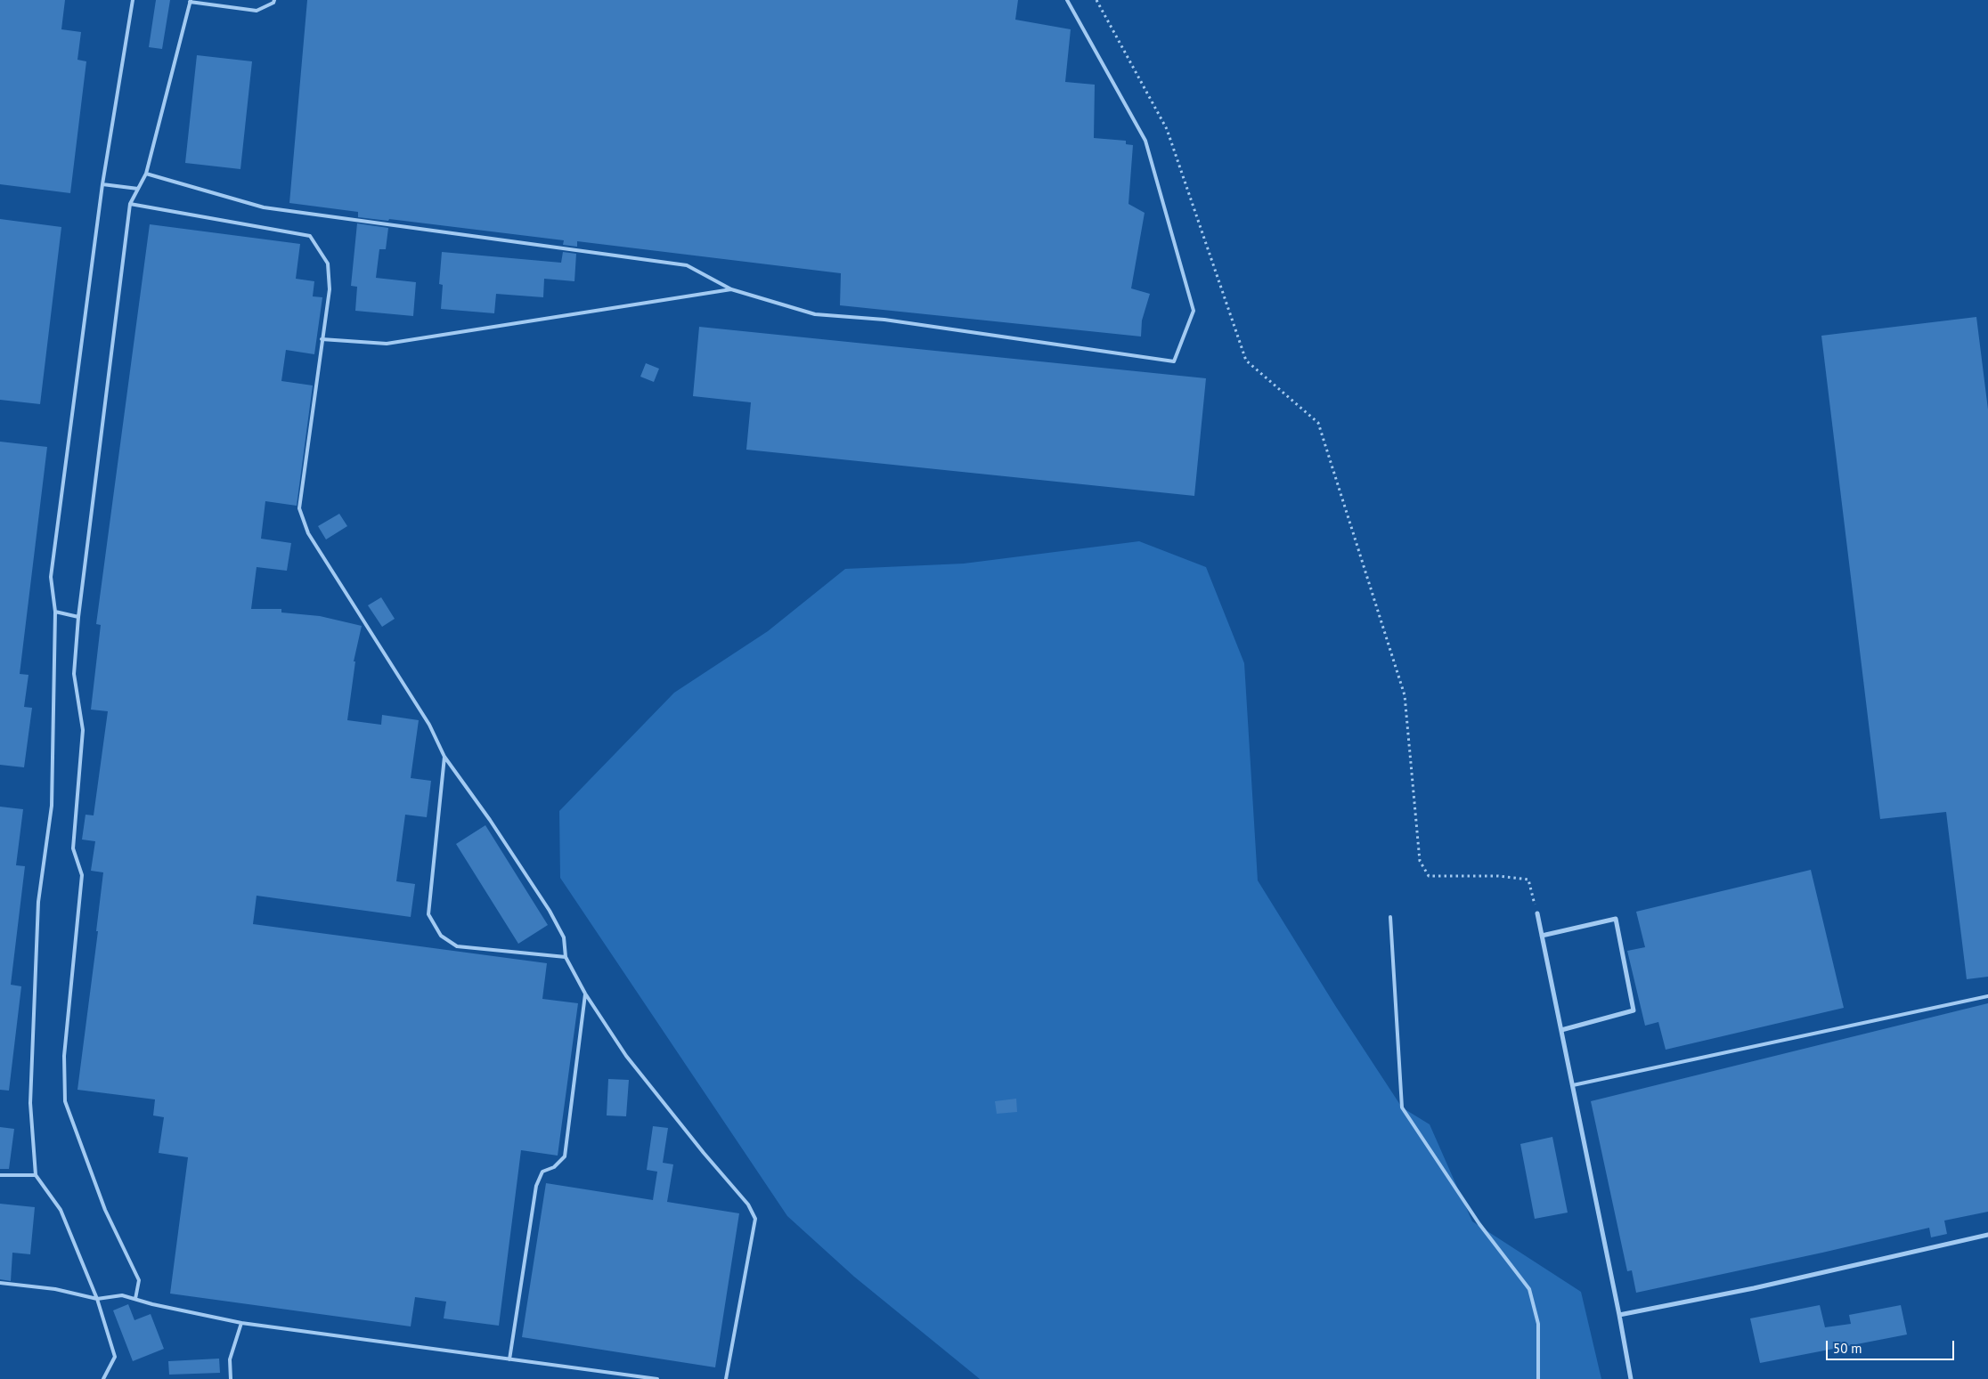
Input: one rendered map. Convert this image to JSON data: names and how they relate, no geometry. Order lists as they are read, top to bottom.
{
  "scale_bar": "50 m"
}
